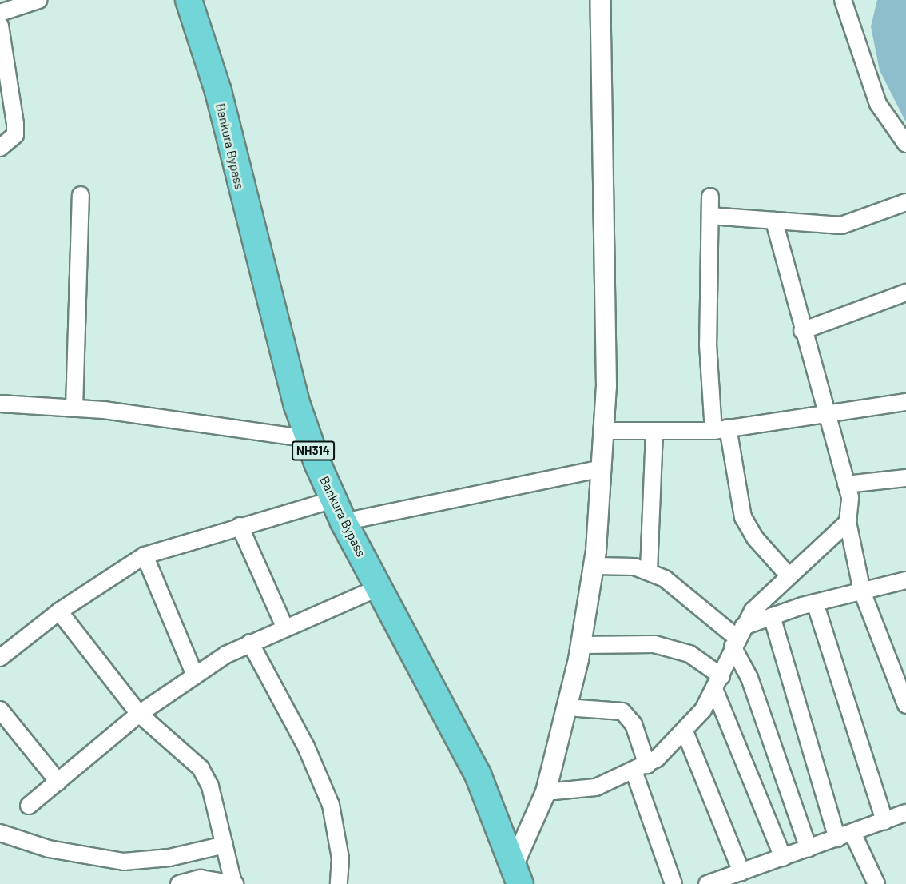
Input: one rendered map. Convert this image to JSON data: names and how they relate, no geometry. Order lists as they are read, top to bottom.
{
  "streets": {
    "highway": ["Bankura Bypass", "NH314"]
  }
}
